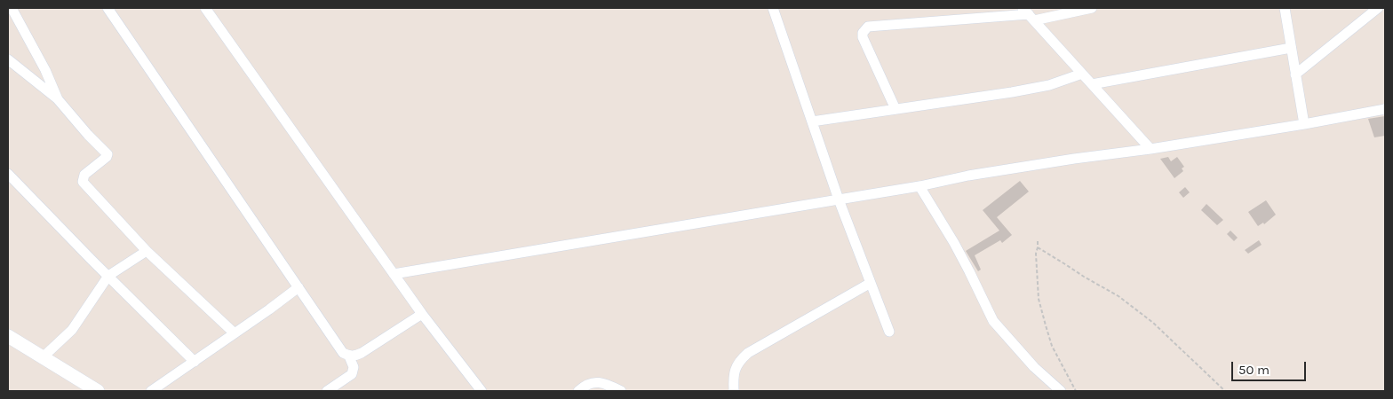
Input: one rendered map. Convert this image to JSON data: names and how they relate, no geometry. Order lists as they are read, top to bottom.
{
  "scale_bar": "50 m"
}
